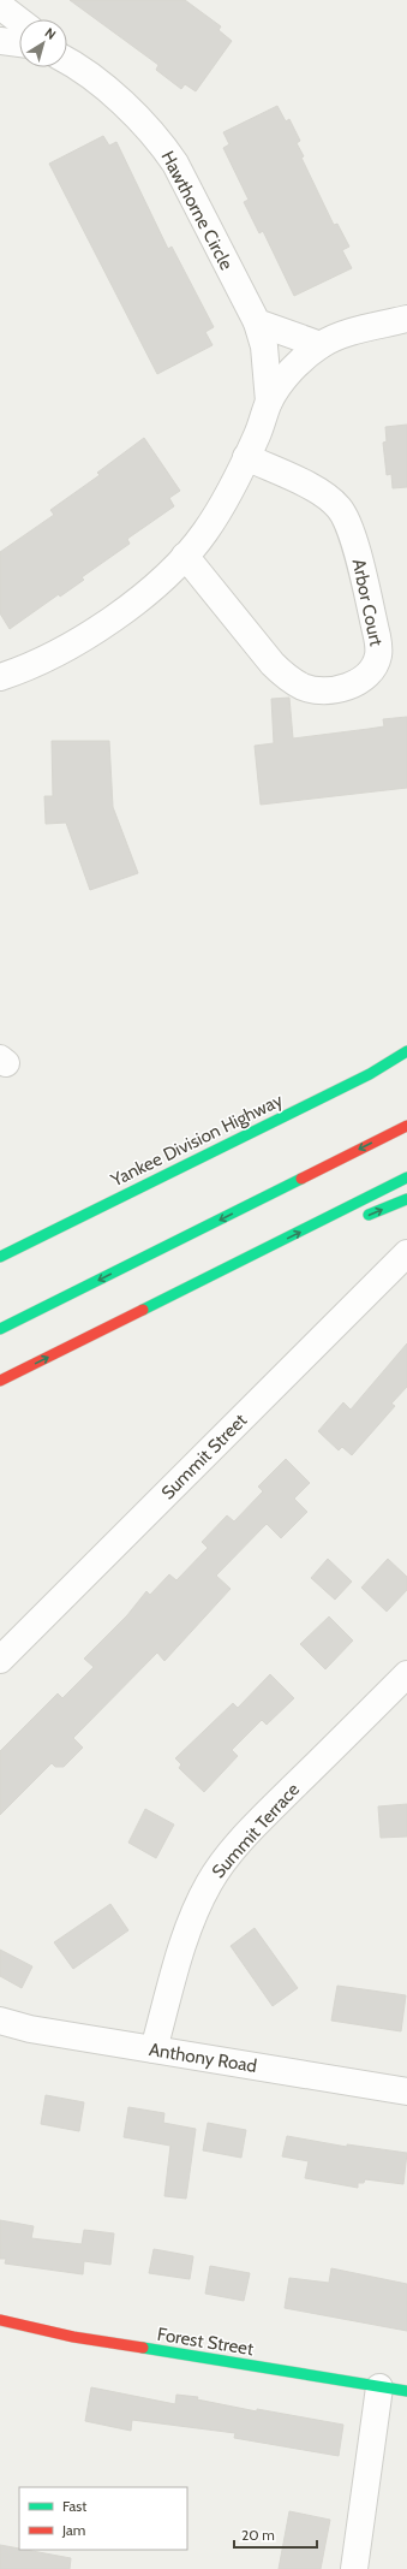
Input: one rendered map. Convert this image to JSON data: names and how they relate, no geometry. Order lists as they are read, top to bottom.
{
  "streets": {
    "main road": ["Yankee Division Highway", "Forest Street"],
    "street": [
      "Hawthorne Circle",
      "Arbor Court",
      "Summit Street",
      "Summit Terrace",
      "Anthony Road"
    ]
  },
  "crossings": [
    ["Hawthorne Circle", "Arbor Court"],
    ["Summit Terrace", "Anthony Road"]
  ],
  "legend": ["Fast", "Jam"],
  "scale_bar": "20 m",
  "north": "top right"
}
